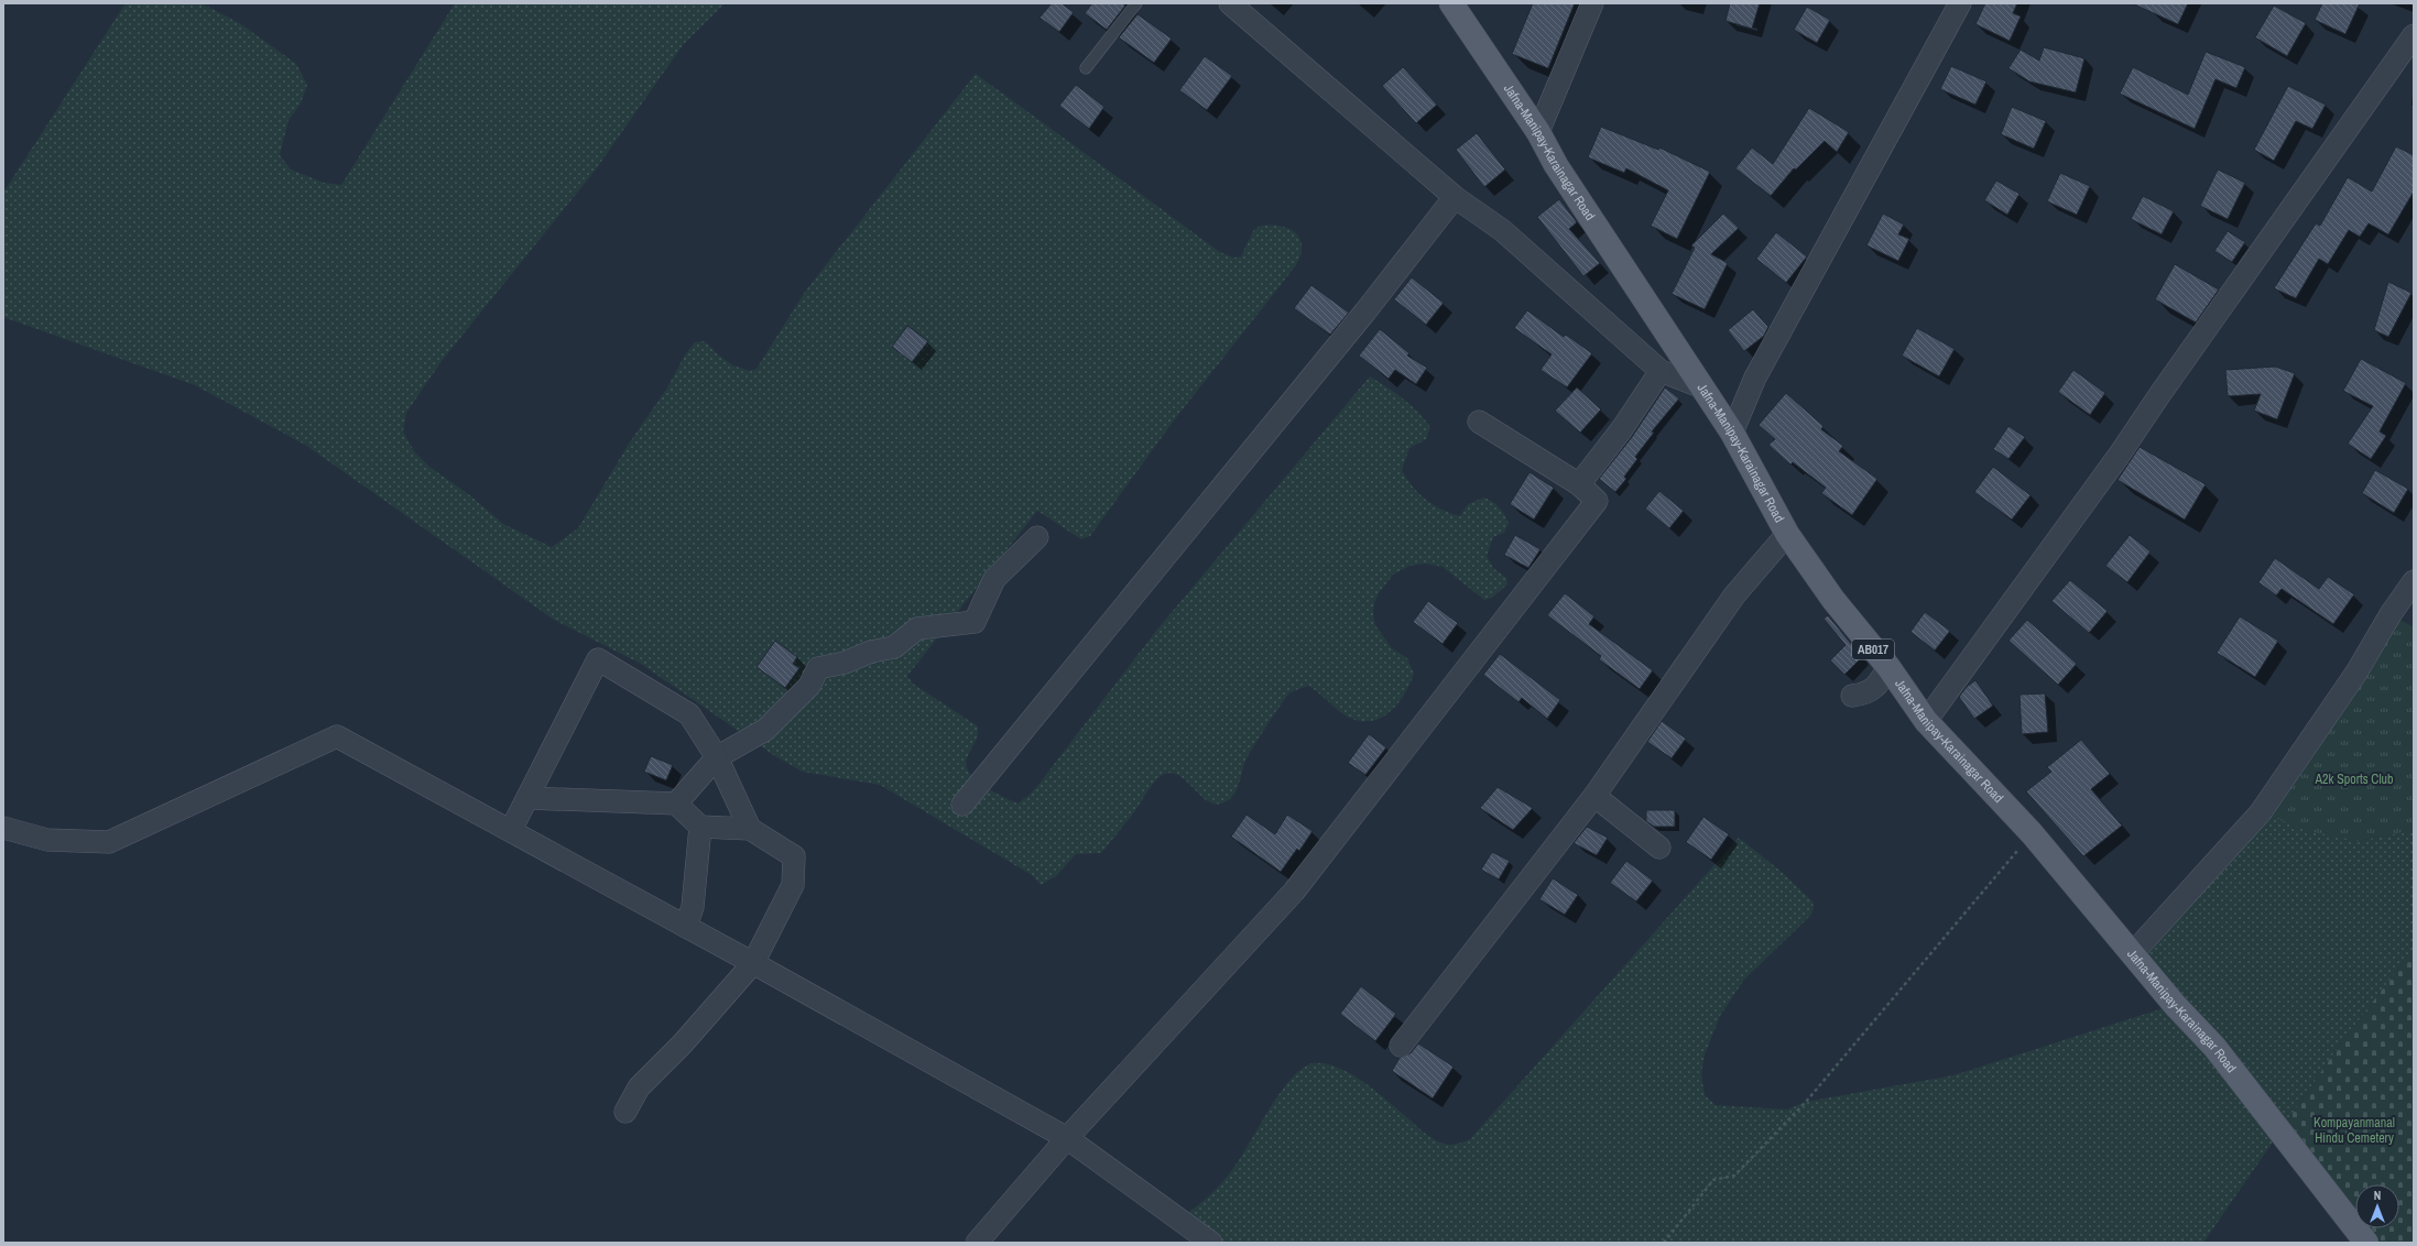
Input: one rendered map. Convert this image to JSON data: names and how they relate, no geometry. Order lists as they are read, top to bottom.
{
  "streets": {
    "main road": ["Jafna-Manipay-Karainagar Road", "AB017"]
  },
  "parks": ["A2k Sports Club", "Kompayanmanal Hindu Cemetery"],
  "north": "top"
}
